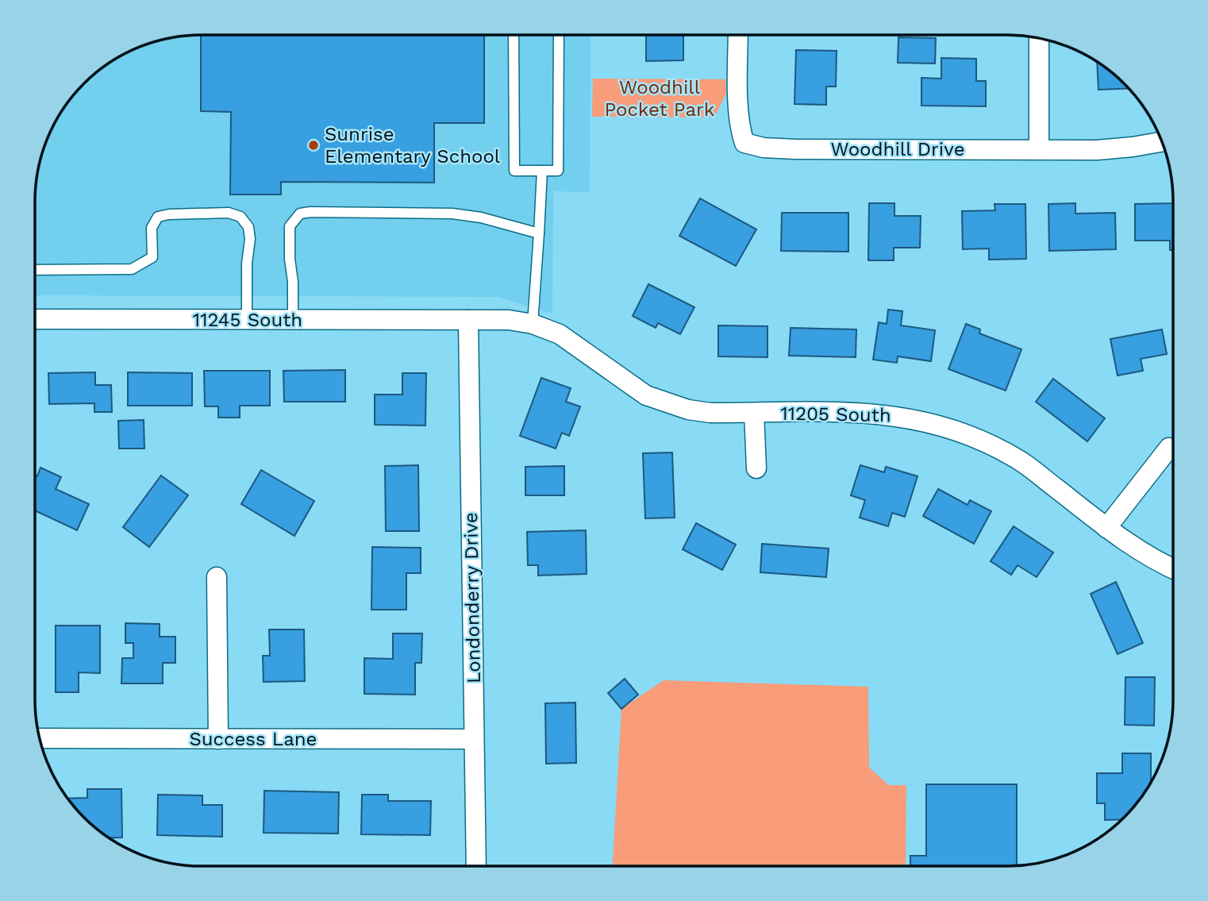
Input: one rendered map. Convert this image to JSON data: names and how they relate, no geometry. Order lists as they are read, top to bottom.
{
  "streets": {
    "street": [
      "Woodhill Drive",
      "11245 South",
      "11205 South",
      "Londonderry Drive",
      "Success Lane"
    ]
  },
  "crossings": [
    ["11245 South", "11205 South"],
    ["11245 South", "Londonderry Drive"],
    ["11205 South", "Londonderry Drive"],
    ["Londonderry Drive", "Success Lane"]
  ],
  "parks": ["Woodhill Pocket Park"],
  "places": ["Sunrise Elementary School"]
}
